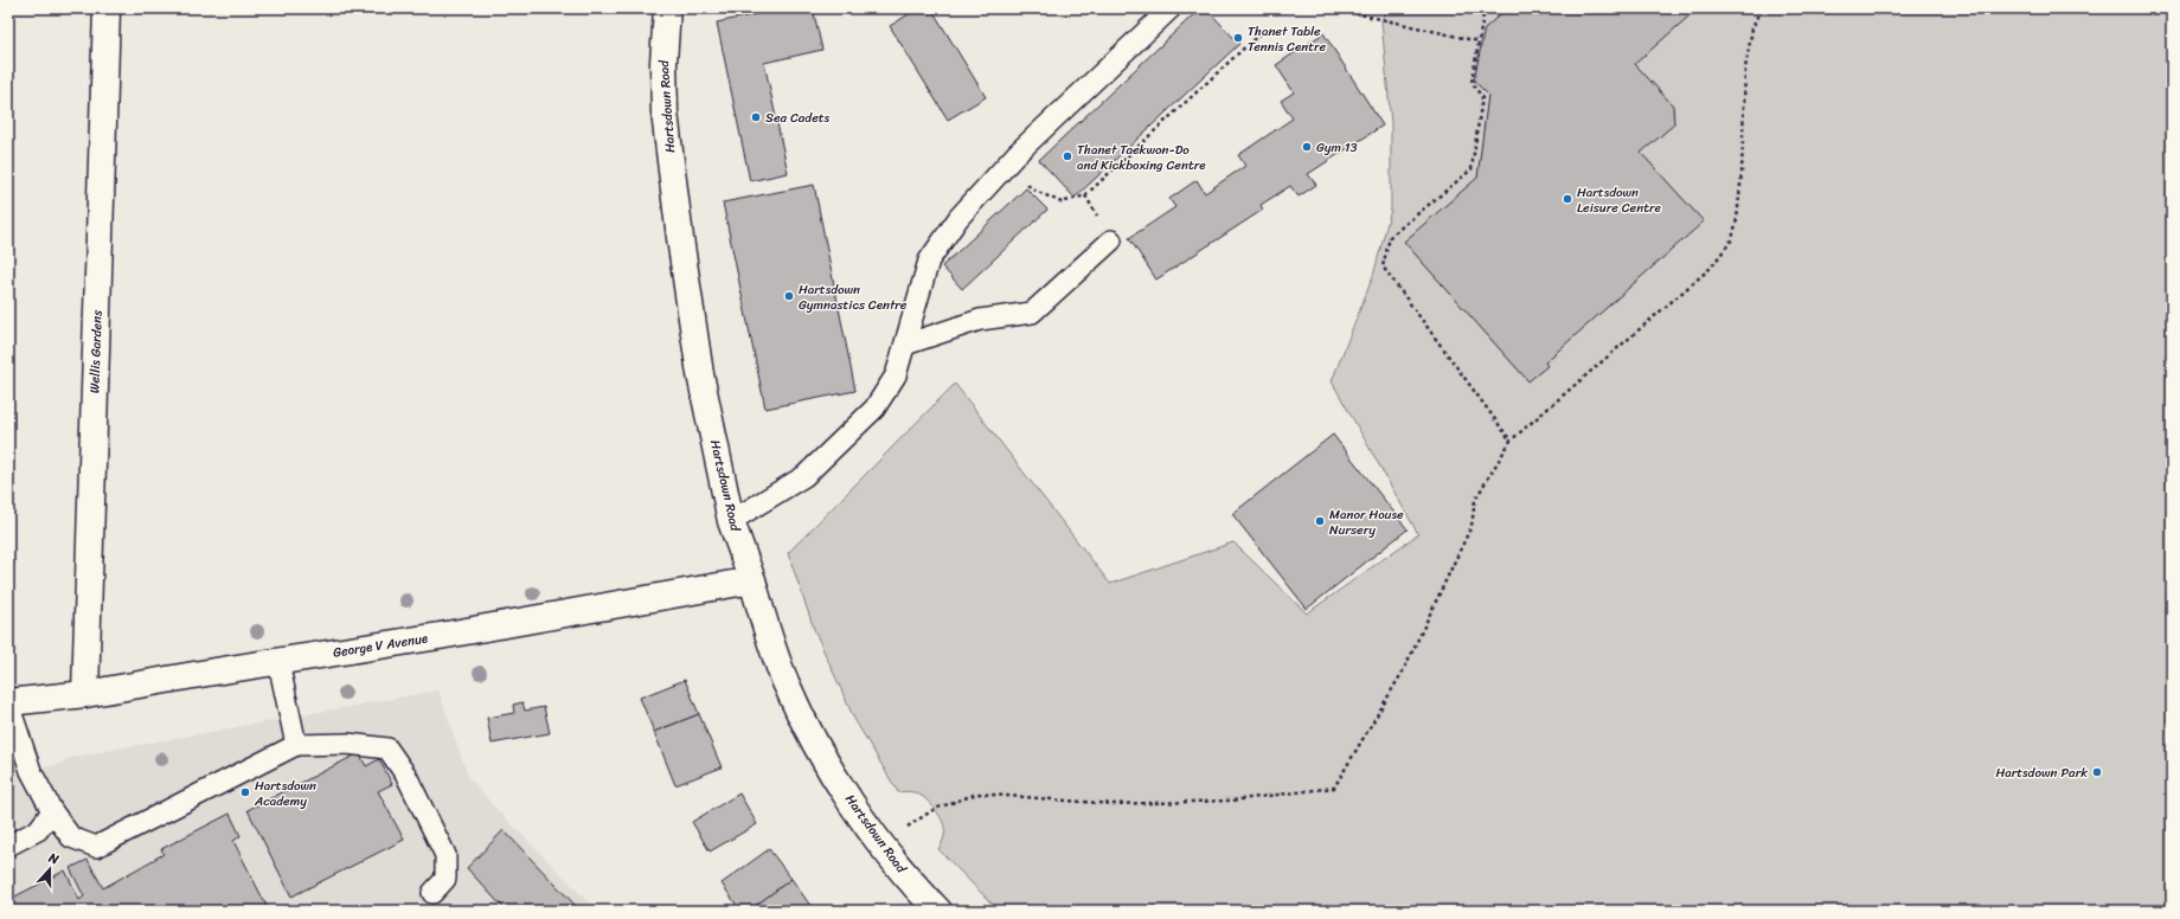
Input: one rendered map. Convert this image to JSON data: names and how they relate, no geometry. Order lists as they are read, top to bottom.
{
  "streets": {
    "street": ["Hartsdown Road", "Wellis Gardens", "George V Avenue"]
  },
  "crossings": [
    ["Hartsdown Road", "George V Avenue"],
    ["Wellis Gardens", "George V Avenue"]
  ],
  "places": [
    "Thanet Table Tennis Centre",
    "Sea Cadets",
    "Gym 13",
    "Thanet Taekwon-Do and Kickboxing Centre",
    "Hartsdown Leisure Centre",
    "Hartsdown Gymnastics Centre",
    "Manor House Nursery",
    "Hartsdown Park",
    "Hartsdown Academy"
  ],
  "north": "top"
}
